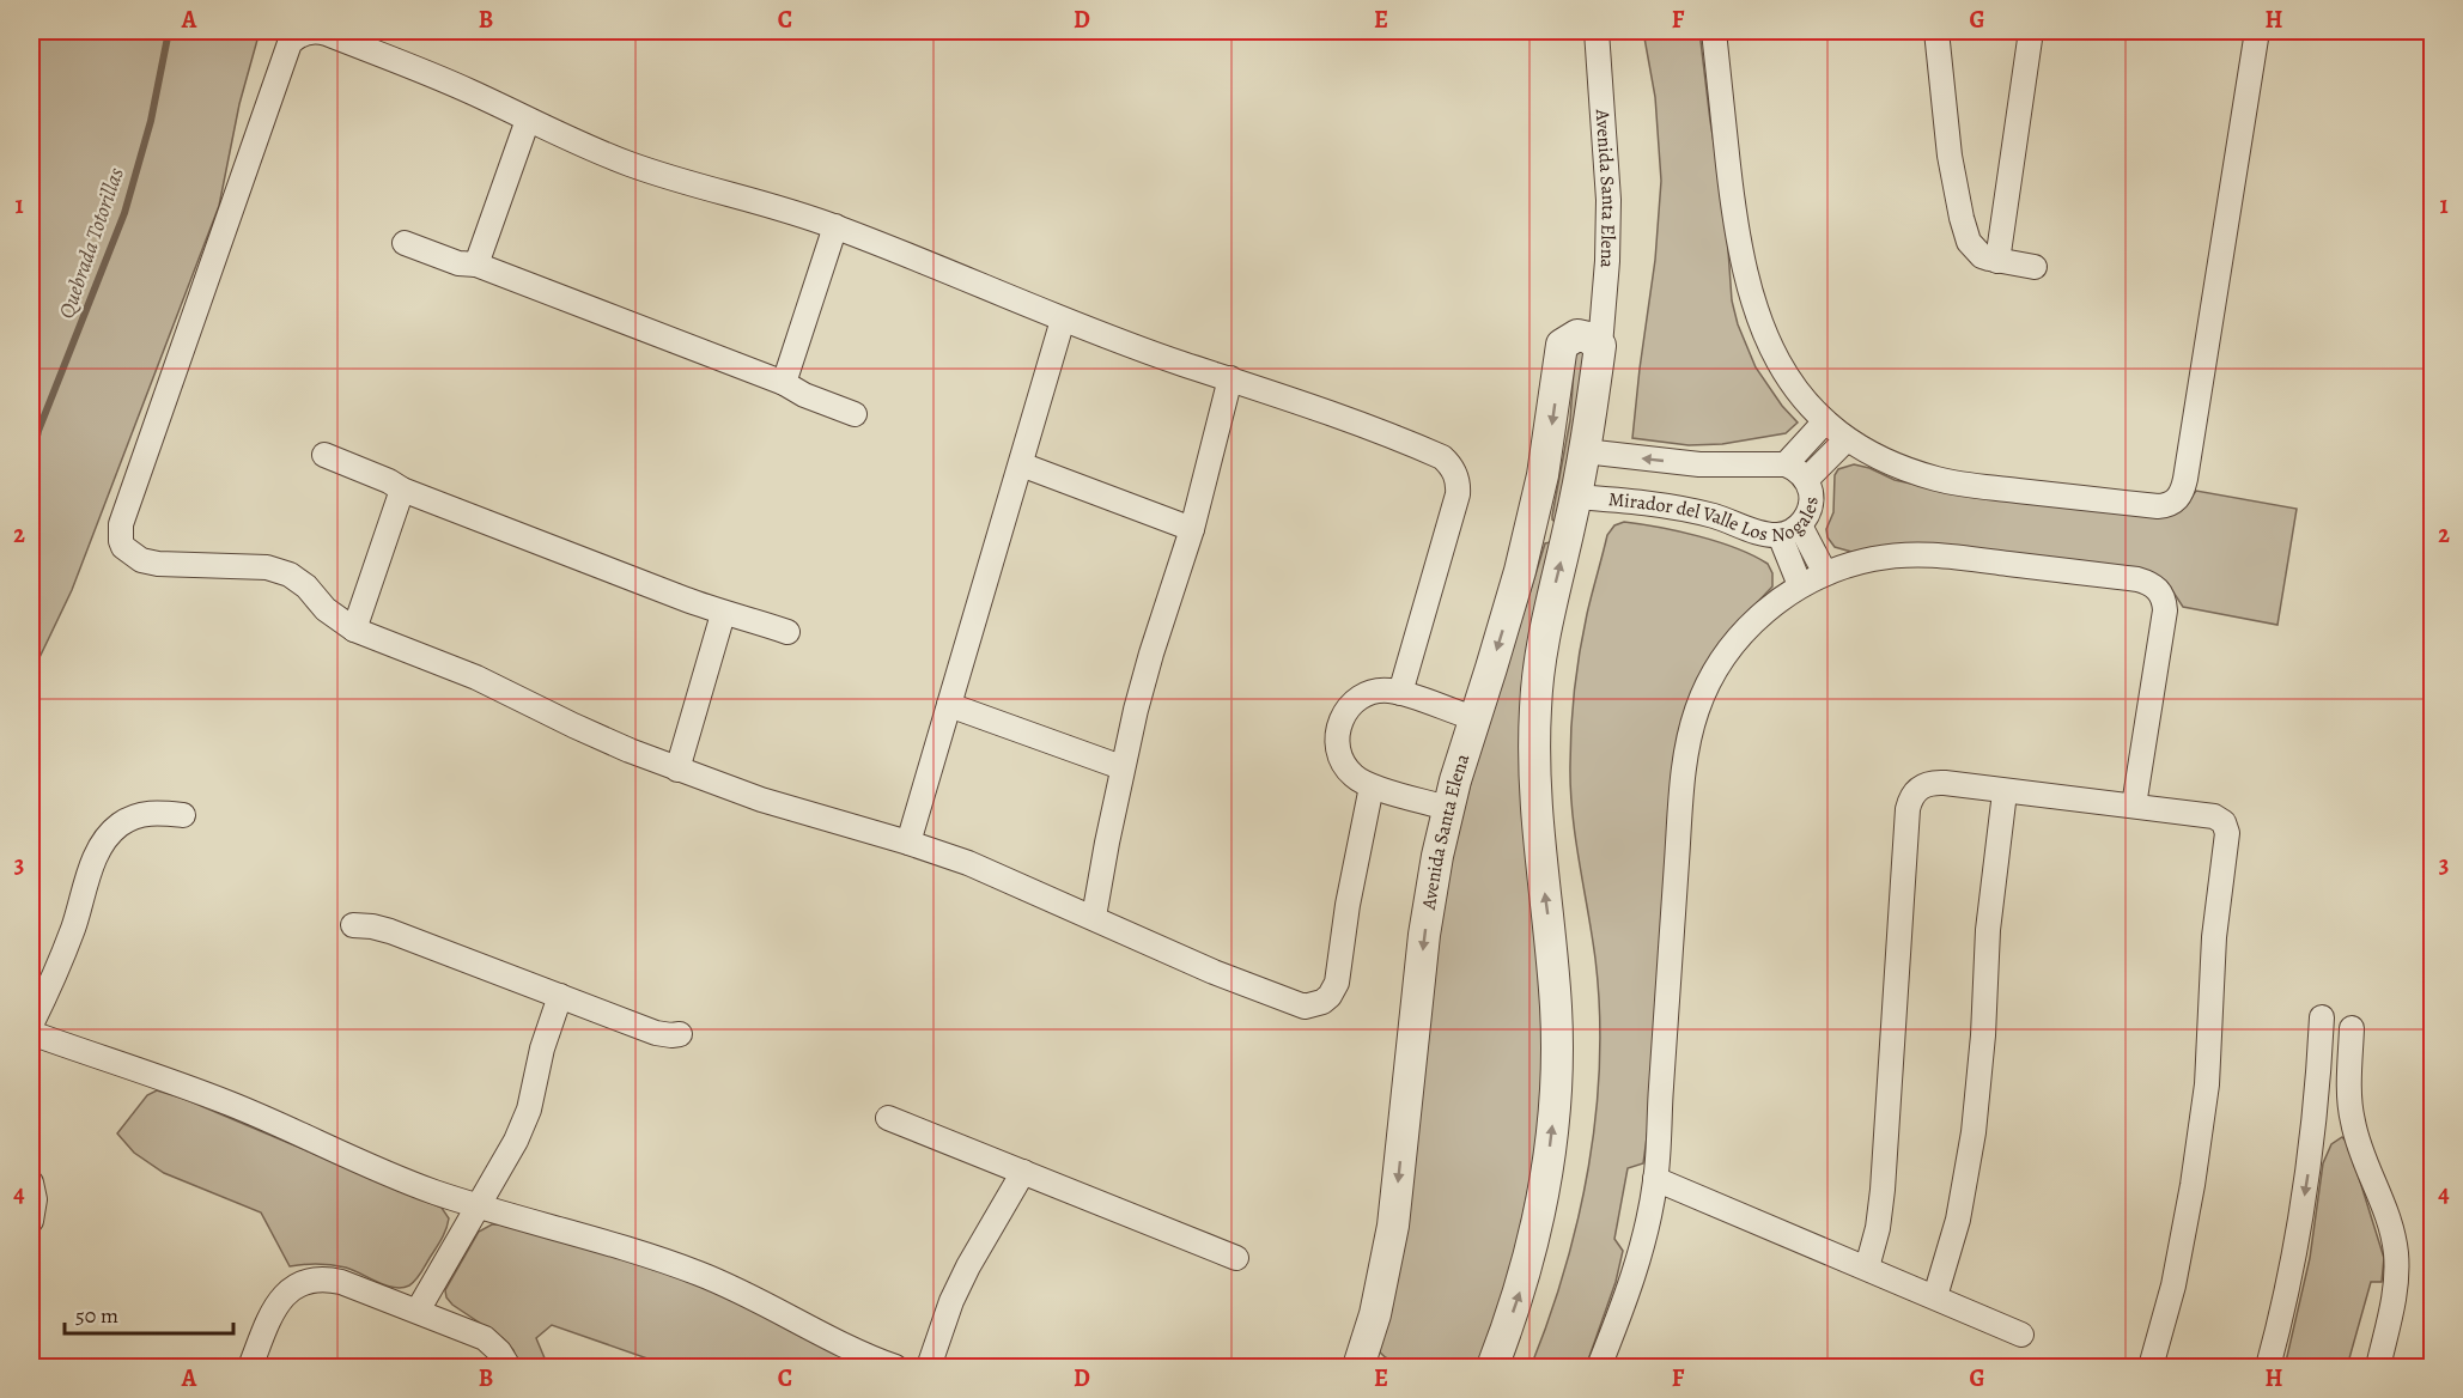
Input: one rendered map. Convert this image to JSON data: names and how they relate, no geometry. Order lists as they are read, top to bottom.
{
  "streets": {
    "street": ["Avenida Santa Elena", "Mirador del Valle Los Nogales"]
  },
  "crossings": [
    ["Avenida Santa Elena", "Mirador del Valle Los Nogales"]
  ],
  "water": ["Quebrada Totorillas"],
  "scale_bar": "50 m",
  "grid": {
    "columns": [
      "A",
      "B",
      "C",
      "D",
      "E",
      "F",
      "G",
      "H"
    ],
    "rows": [
      "1",
      "2",
      "3",
      "4"
    ]
  }
}
